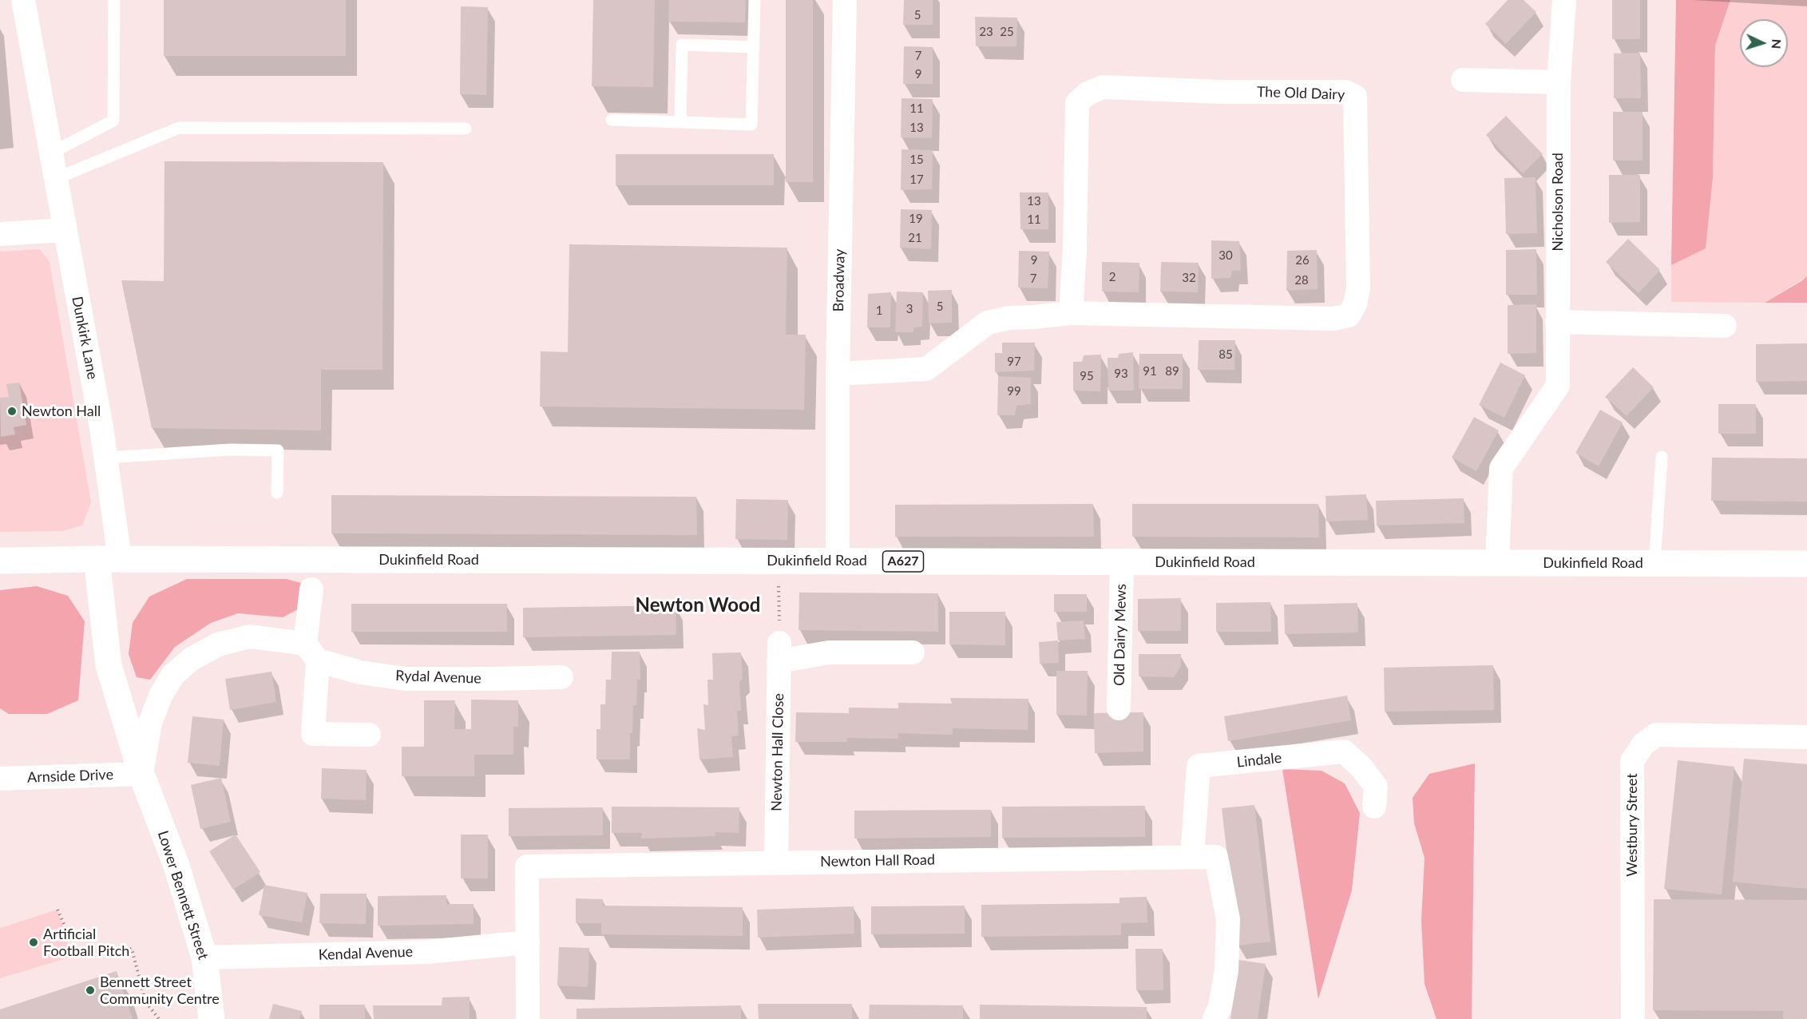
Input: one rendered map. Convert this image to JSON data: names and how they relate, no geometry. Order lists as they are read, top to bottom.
{
  "streets": {
    "main road": ["Dukinfield Road", "A627", "Lower Bennett Street"],
    "street": [
      "The Old Dairy",
      "Nicholson Road",
      "Broadway",
      "Dunkirk Lane",
      "Old Dairy Mews",
      "Rydal Avenue",
      "Newton Hall Close",
      "Lindale",
      "Arnside Drive",
      "Westbury Street",
      "Newton Hall Road",
      "Kendal Avenue"
    ]
  },
  "crossings": [
    ["The Old Dairy", "Broadway"],
    ["Nicholson Road", "Dukinfield Road"],
    ["Broadway", "Dukinfield Road"],
    ["Dunkirk Lane", "Dukinfield Road"],
    ["Dunkirk Lane", "Lower Bennett Street"],
    ["Dukinfield Road", "Old Dairy Mews"],
    ["Dukinfield Road", "Lower Bennett Street"],
    ["Newton Hall Close", "Newton Hall Road"],
    ["Lindale", "Newton Hall Road"],
    ["Arnside Drive", "Lower Bennett Street"],
    ["Newton Hall Road", "Kendal Avenue"],
    ["Lower Bennett Street", "Kendal Avenue"]
  ],
  "districts": ["Newton Wood"],
  "places": ["Newton Hall", "Artificial Football Pitch", "Bennett Street Community Centre"],
  "house_numbers": [
    "5",
    "23",
    "25",
    "7",
    "9",
    "11",
    "13",
    "15",
    "17",
    "13",
    "19",
    "11",
    "21",
    "30",
    "9",
    "26",
    "2",
    "32",
    "7",
    "28",
    "5",
    "3",
    "1",
    "85",
    "97",
    "91",
    "89",
    "93",
    "95",
    "99"
  ],
  "north": "right"
}
